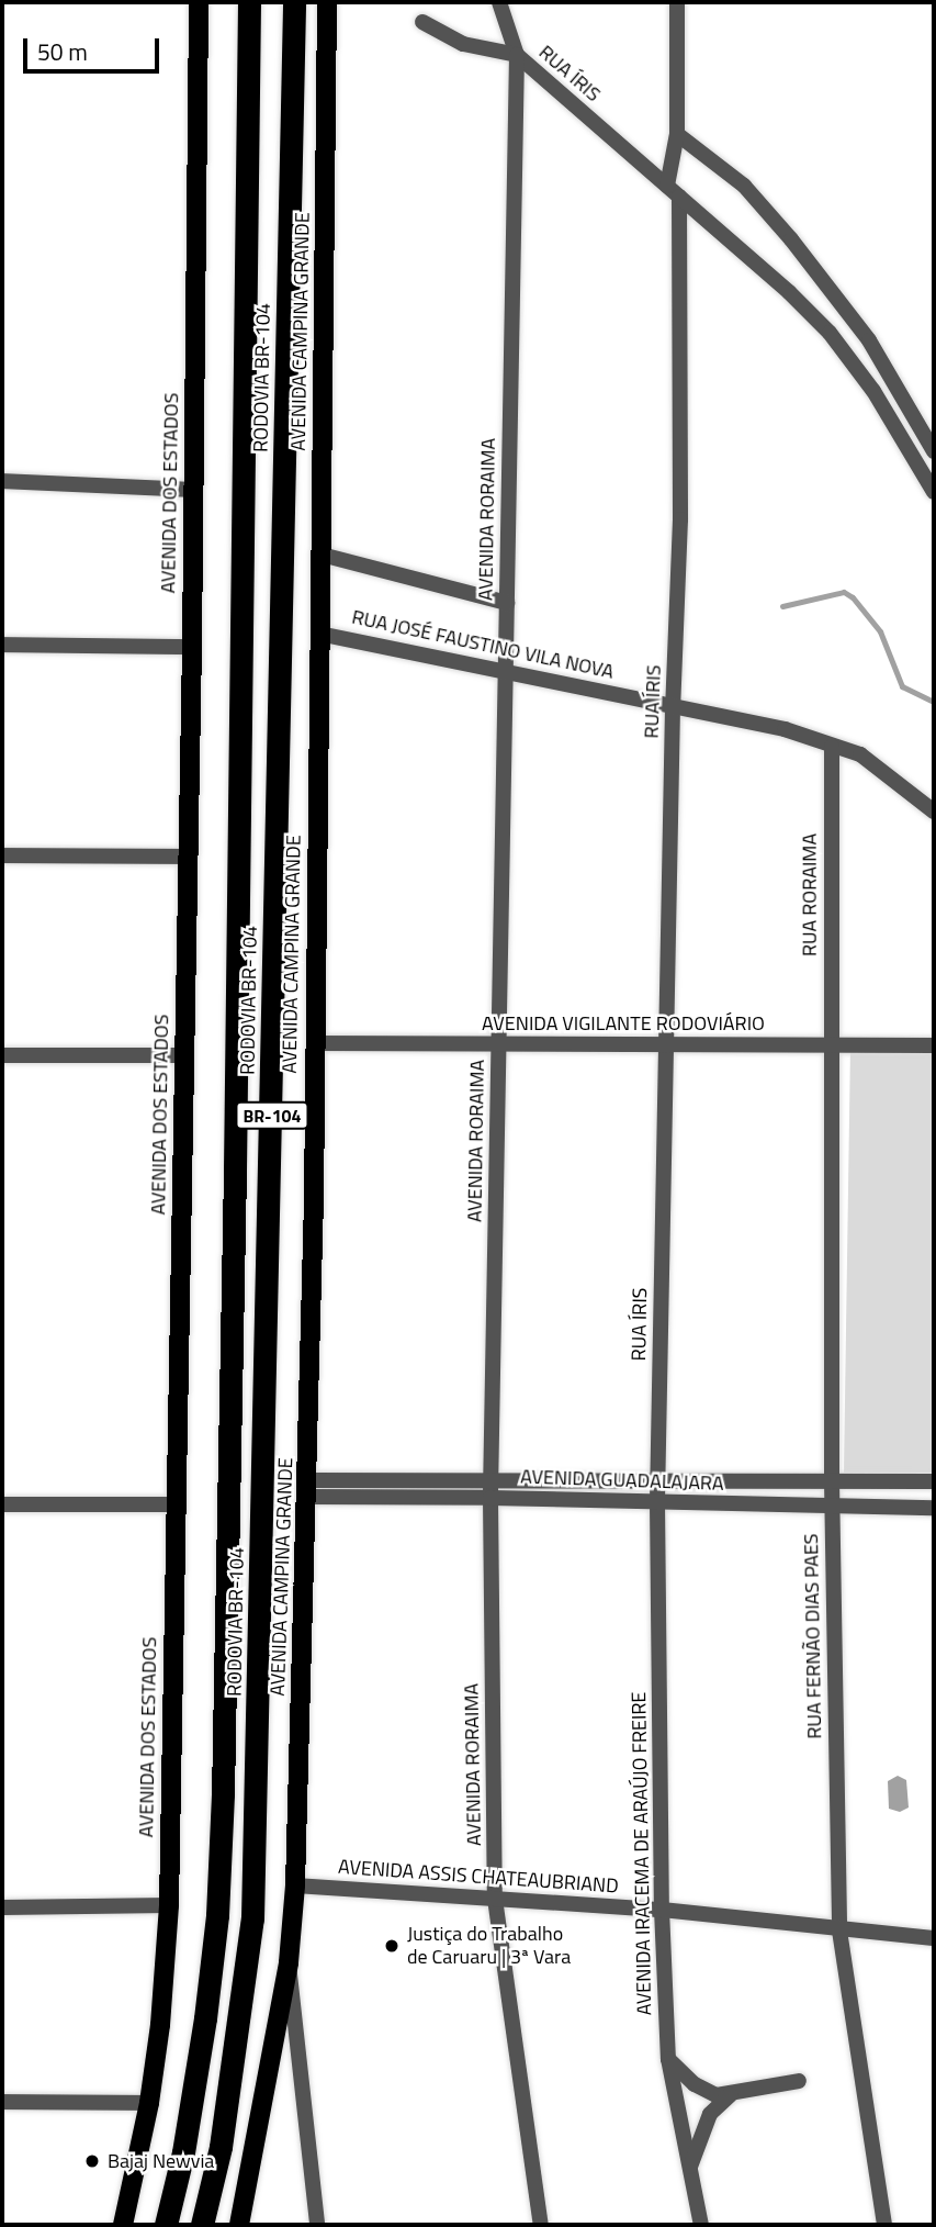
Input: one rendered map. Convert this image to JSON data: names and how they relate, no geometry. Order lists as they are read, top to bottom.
{
  "streets": {
    "highway": ["RODOVIA BR-104", "BR-104"],
    "main road": ["AVENIDA CAMPINA GRANDE", "AVENIDA DOS ESTADOS"],
    "street": [
      "RUA ÍRIS",
      "AVENIDA RORAIMA",
      "RUA JOSÉ FAUSTINO VILA NOVA",
      "RUA RORAIMA",
      "AVENIDA VIGILANTE RODOVIÁRIO",
      "AVENIDA GUADALAJARA",
      "RUA FERNÃO DIAS PAES",
      "AVENIDA IRACEMA DE ARAÚJO FREIRE",
      "AVENIDA ASSIS CHATEAUBRIAND"
    ]
  },
  "crossings": [
    ["RUA ÍRIS", "AVENIDA RORAIMA"],
    ["RUA ÍRIS", "RUA JOSÉ FAUSTINO VILA NOVA"],
    ["RUA ÍRIS", "AVENIDA VIGILANTE RODOVIÁRIO"],
    ["RUA ÍRIS", "AVENIDA IRACEMA DE ARAÚJO FREIRE"],
    ["AVENIDA CAMPINA GRANDE", "RUA JOSÉ FAUSTINO VILA NOVA"],
    ["AVENIDA CAMPINA GRANDE", "AVENIDA VIGILANTE RODOVIÁRIO"],
    ["AVENIDA CAMPINA GRANDE", "AVENIDA GUADALAJARA"],
    ["AVENIDA CAMPINA GRANDE", "AVENIDA ASSIS CHATEAUBRIAND"],
    ["AVENIDA RORAIMA", "RUA JOSÉ FAUSTINO VILA NOVA"],
    ["AVENIDA RORAIMA", "AVENIDA VIGILANTE RODOVIÁRIO"],
    ["AVENIDA RORAIMA", "AVENIDA GUADALAJARA"],
    ["AVENIDA RORAIMA", "AVENIDA ASSIS CHATEAUBRIAND"],
    ["RUA JOSÉ FAUSTINO VILA NOVA", "RUA RORAIMA"],
    ["RUA RORAIMA", "AVENIDA VIGILANTE RODOVIÁRIO"],
    ["RUA RORAIMA", "RUA FERNÃO DIAS PAES"],
    ["AVENIDA VIGILANTE RODOVIÁRIO", "RUA FERNÃO DIAS PAES"],
    ["AVENIDA GUADALAJARA", "RUA FERNÃO DIAS PAES"],
    ["AVENIDA GUADALAJARA", "AVENIDA IRACEMA DE ARAÚJO FREIRE"],
    ["RUA FERNÃO DIAS PAES", "AVENIDA ASSIS CHATEAUBRIAND"],
    ["AVENIDA IRACEMA DE ARAÚJO FREIRE", "AVENIDA ASSIS CHATEAUBRIAND"]
  ],
  "places": ["Justiça do Trabalho de Caruaru | 3ª Vara", "Bajaj Newvia"],
  "scale_bar": "50 m"
}
